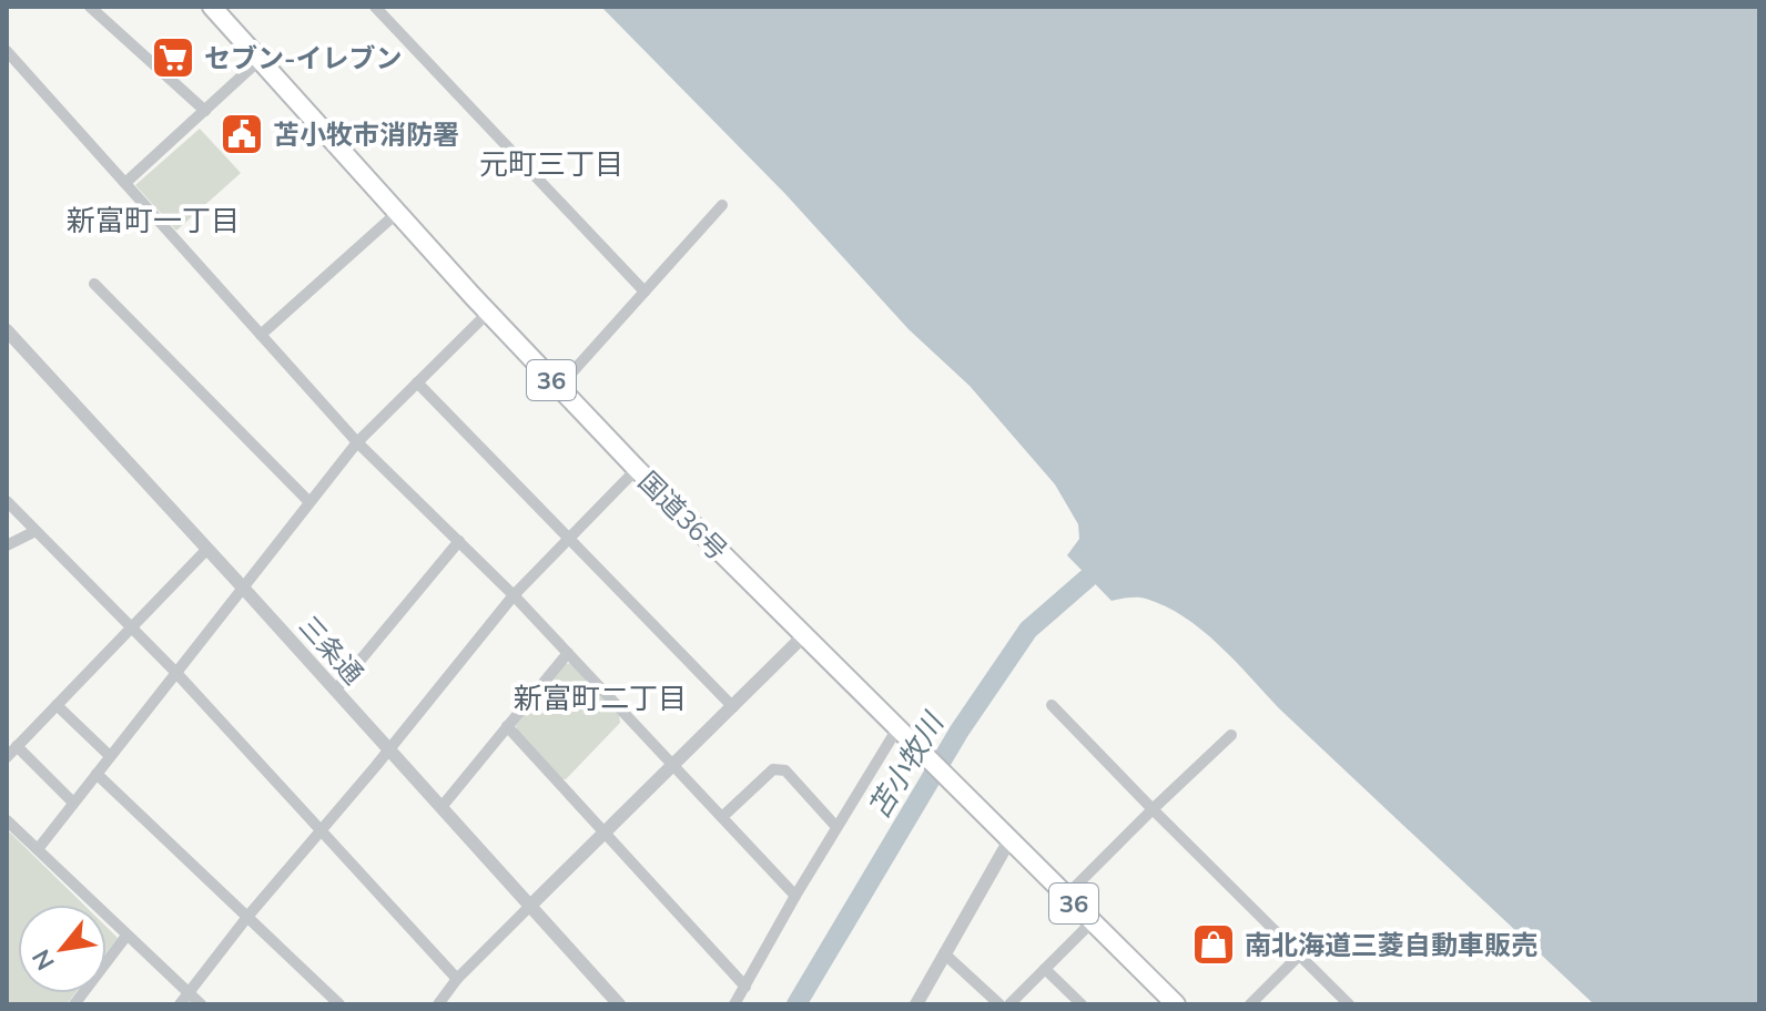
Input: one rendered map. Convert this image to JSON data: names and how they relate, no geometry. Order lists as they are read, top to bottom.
{
  "streets": {
    "highway": ["36", "国道36号"],
    "street": ["三条通"]
  },
  "districts": ["元町三丁目", "新富町一丁目", "新富町二丁目"],
  "water": ["苫小牧川"],
  "places": {
    "supermarket": ["セブン-イレブン"],
    "public building": ["苫小牧市消防署"],
    "shop": ["南北海道三菱自動車販売"]
  },
  "north": "bottom left"
}
